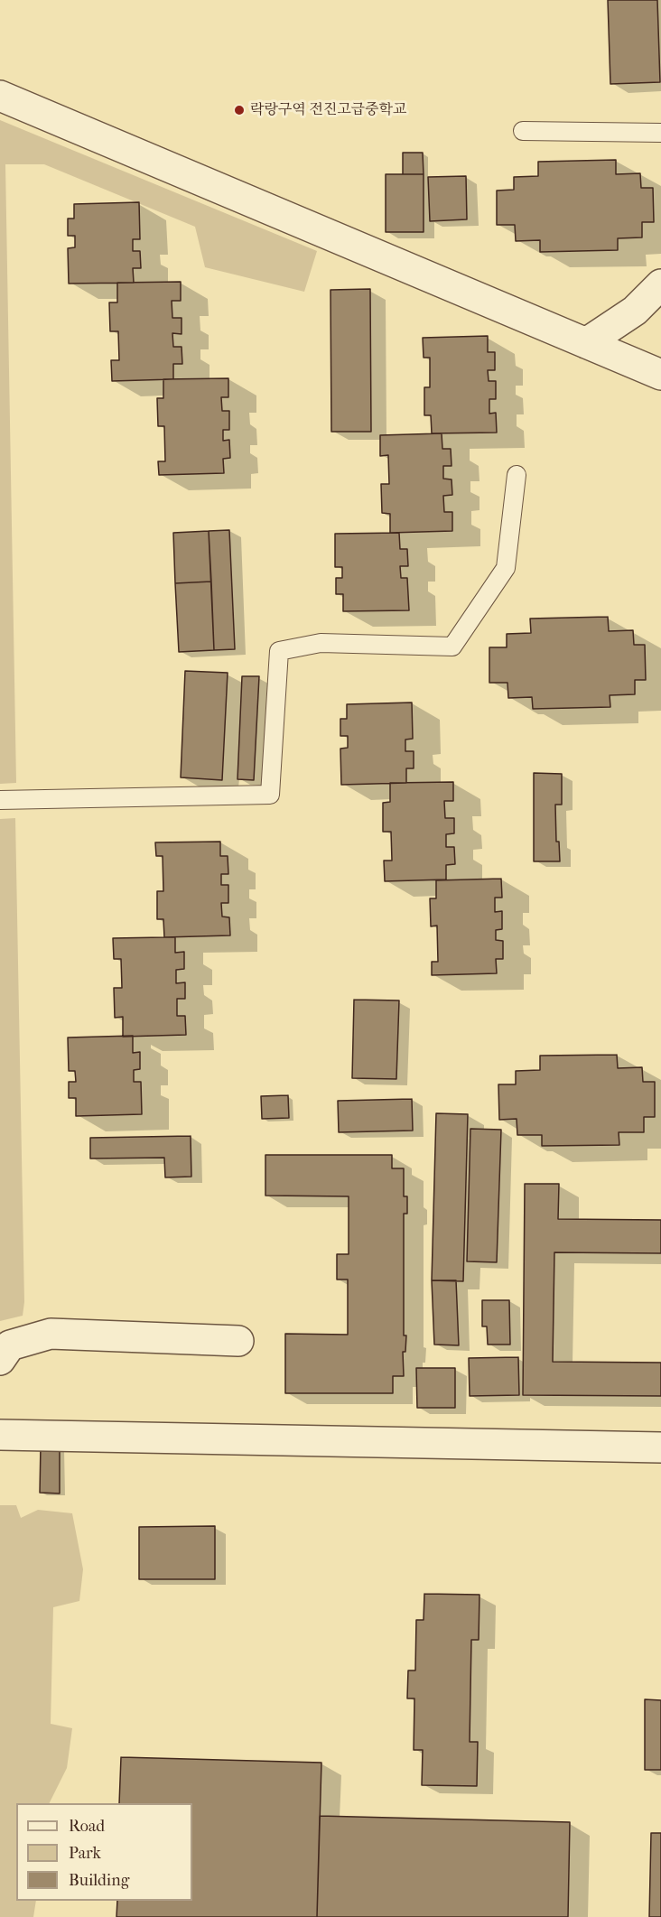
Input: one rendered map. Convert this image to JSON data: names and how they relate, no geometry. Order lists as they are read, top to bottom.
{
  "places": ["락랑구역 전진고급중학교"],
  "legend": ["Road", "Park", "Building"]
}
